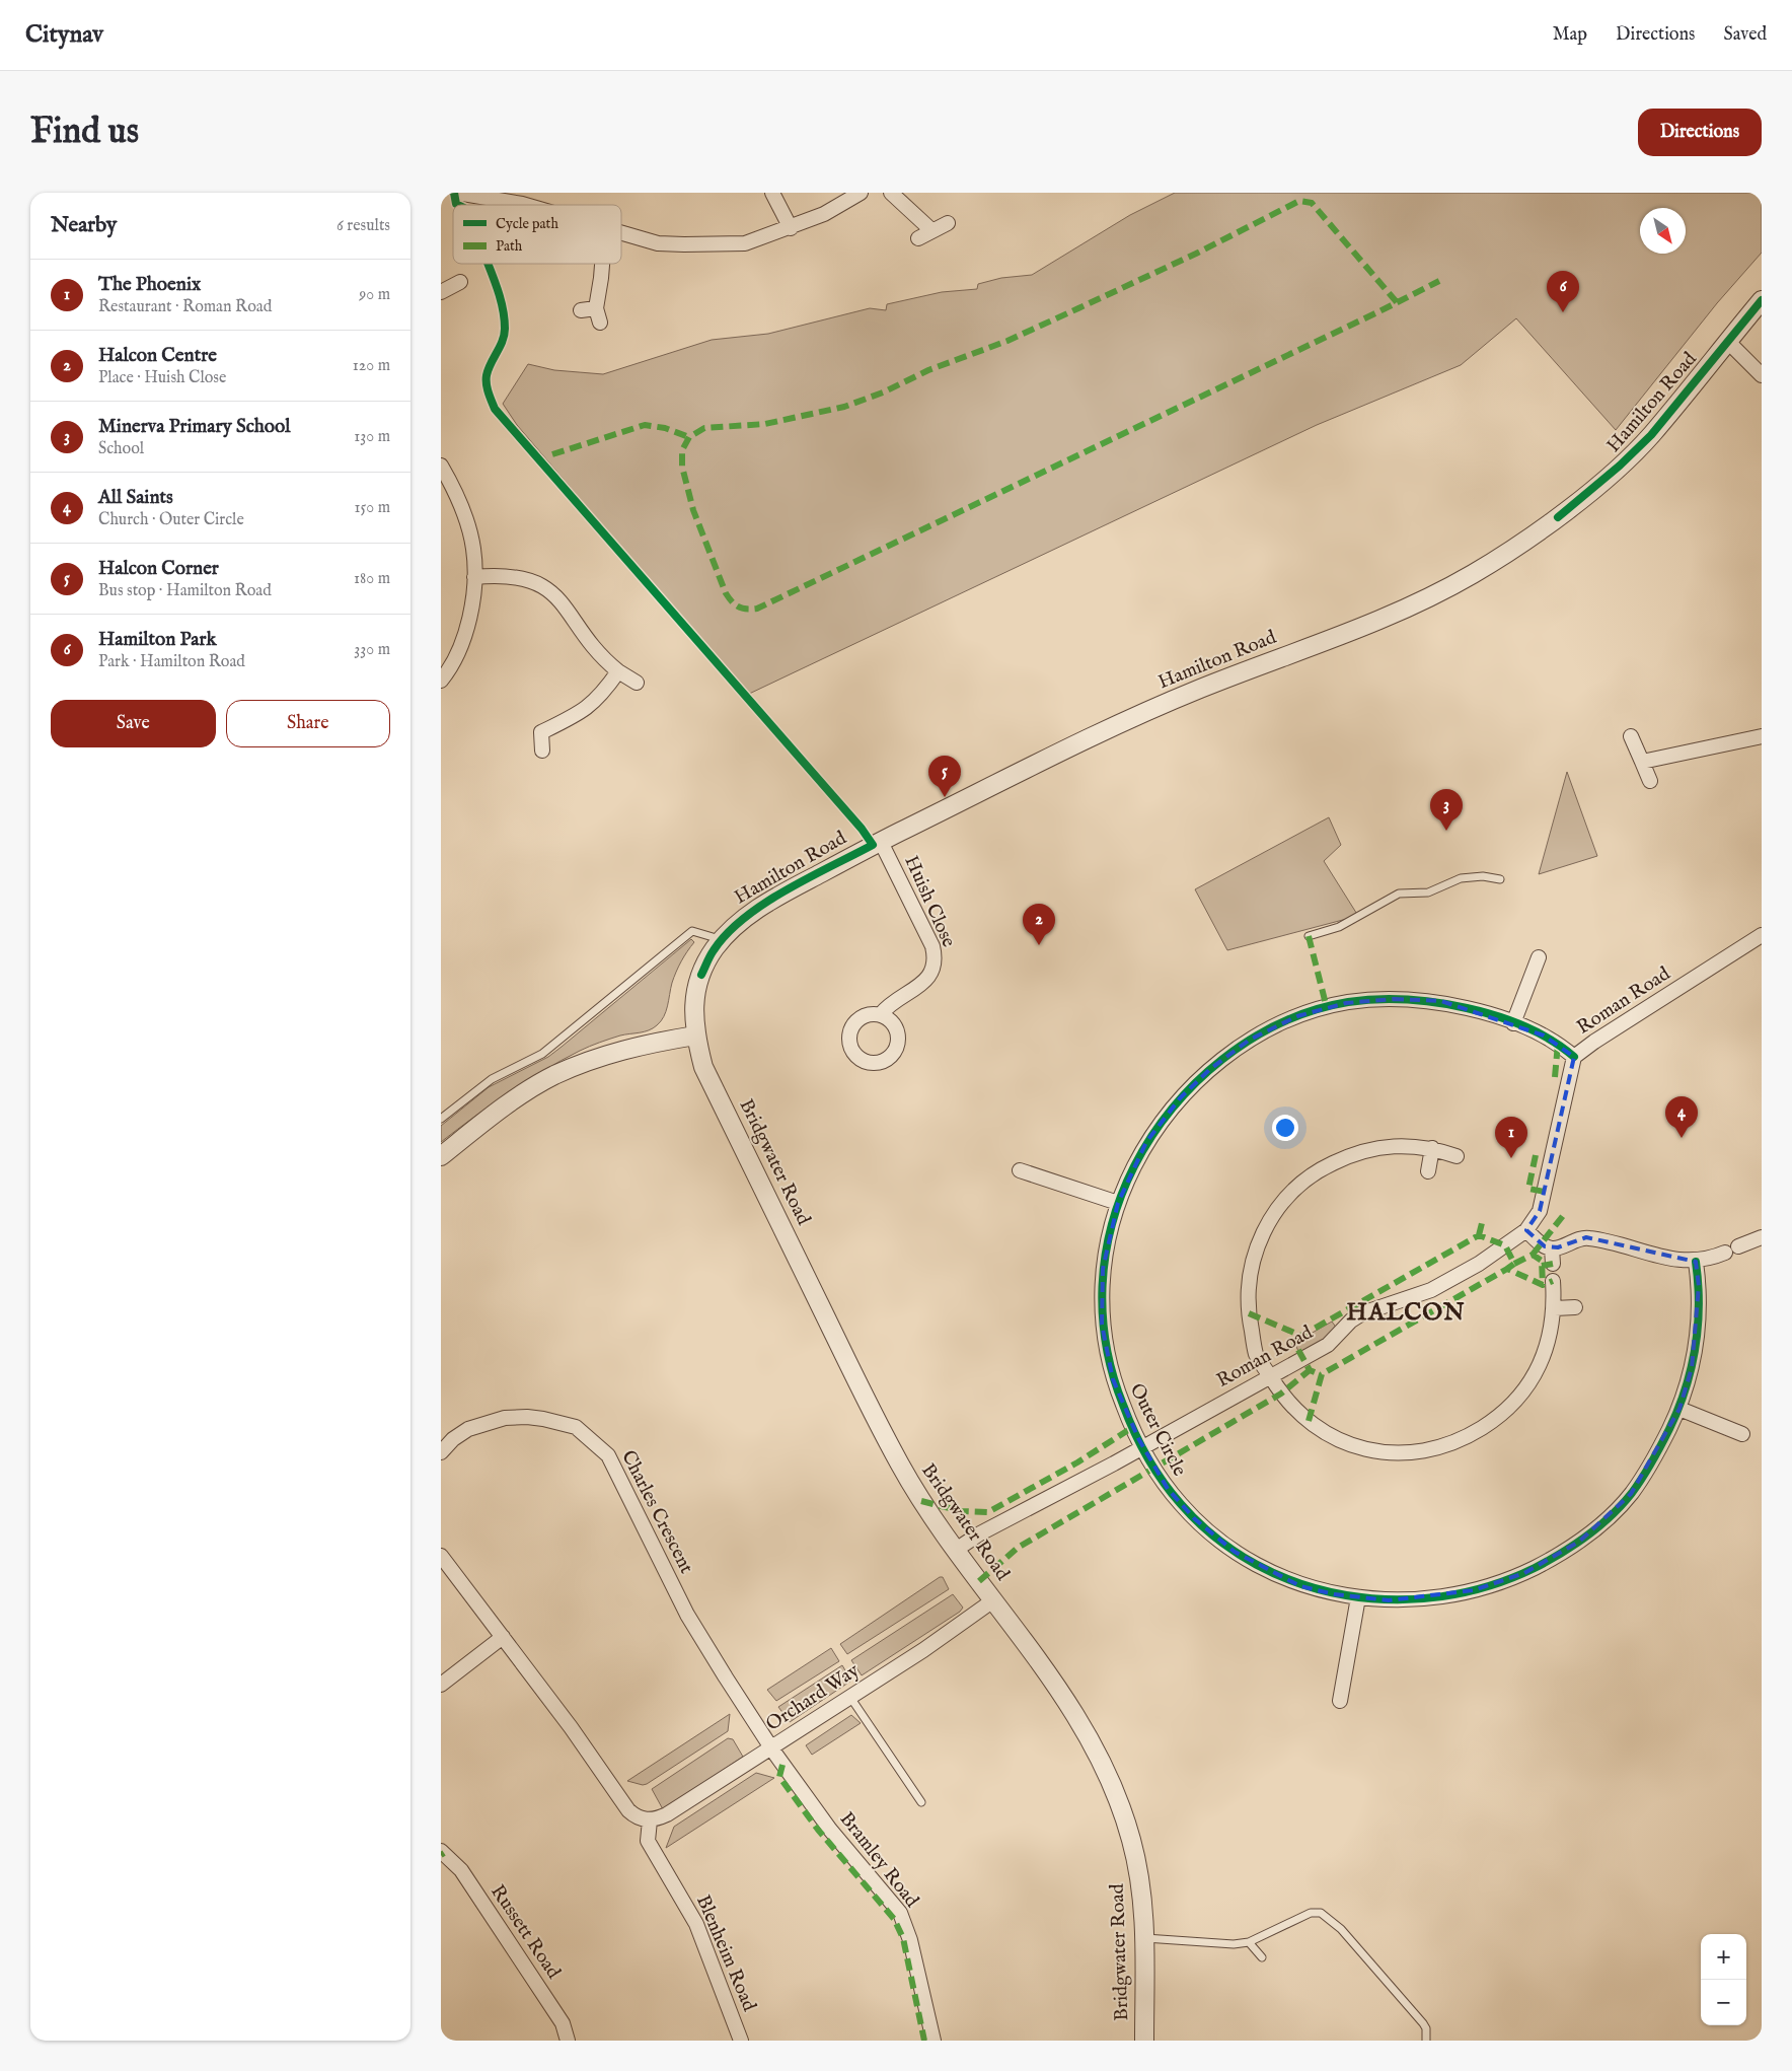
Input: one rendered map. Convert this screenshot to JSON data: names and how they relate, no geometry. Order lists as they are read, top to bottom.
{
  "streets": {
    "street": [
      "Hamilton Road",
      "Huish Close",
      "Roman Road",
      "Bridgwater Road",
      "Outer Circle",
      "Charles Crescent",
      "Orchard Way",
      "Bramley Road",
      "Russett Road",
      "Blenheim Road"
    ]
  },
  "crossings": [
    ["Hamilton Road", "Huish Close"],
    ["Hamilton Road", "Bridgwater Road"],
    ["Roman Road", "Bridgwater Road"],
    ["Roman Road", "Outer Circle"],
    ["Bridgwater Road", "Orchard Way"],
    ["Charles Crescent", "Orchard Way"],
    ["Charles Crescent", "Bramley Road"],
    ["Orchard Way", "Bramley Road"],
    ["Orchard Way", "Blenheim Road"]
  ],
  "districts": ["HALCON"],
  "legend": ["Cycle path", "Path"],
  "north": "bottom right",
  "page": {
    "header": "Citynav",
    "nav": ["Map", "Directions", "Saved"],
    "buttons": [
      "Directions",
      ["Save", "Share"]
    ],
    "title": "Find us",
    "heading": ["Nearby", "6 results"],
    "list": [
      {
        "mark": "1",
        "name": "The Phoenix",
        "note": "Restaurant · Roman Road",
        "value": "90 m"
      },
      {
        "mark": "2",
        "name": "Halcon Centre",
        "note": "Place · Huish Close",
        "value": "120 m"
      },
      {
        "mark": "3",
        "name": "Minerva Primary School",
        "note": "School",
        "value": "130 m"
      },
      {
        "mark": "4",
        "name": "All Saints",
        "note": "Church · Outer Circle",
        "value": "150 m"
      },
      {
        "mark": "5",
        "name": "Halcon Corner",
        "note": "Bus stop · Hamilton Road",
        "value": "180 m"
      },
      {
        "mark": "6",
        "name": "Hamilton Park",
        "note": "Park · Hamilton Road",
        "value": "330 m"
      }
    ],
    "pins": [
      "6",
      "5",
      "3",
      "2",
      "4",
      "1"
    ],
    "map_buttons": ["+", "−"]
  }
}
